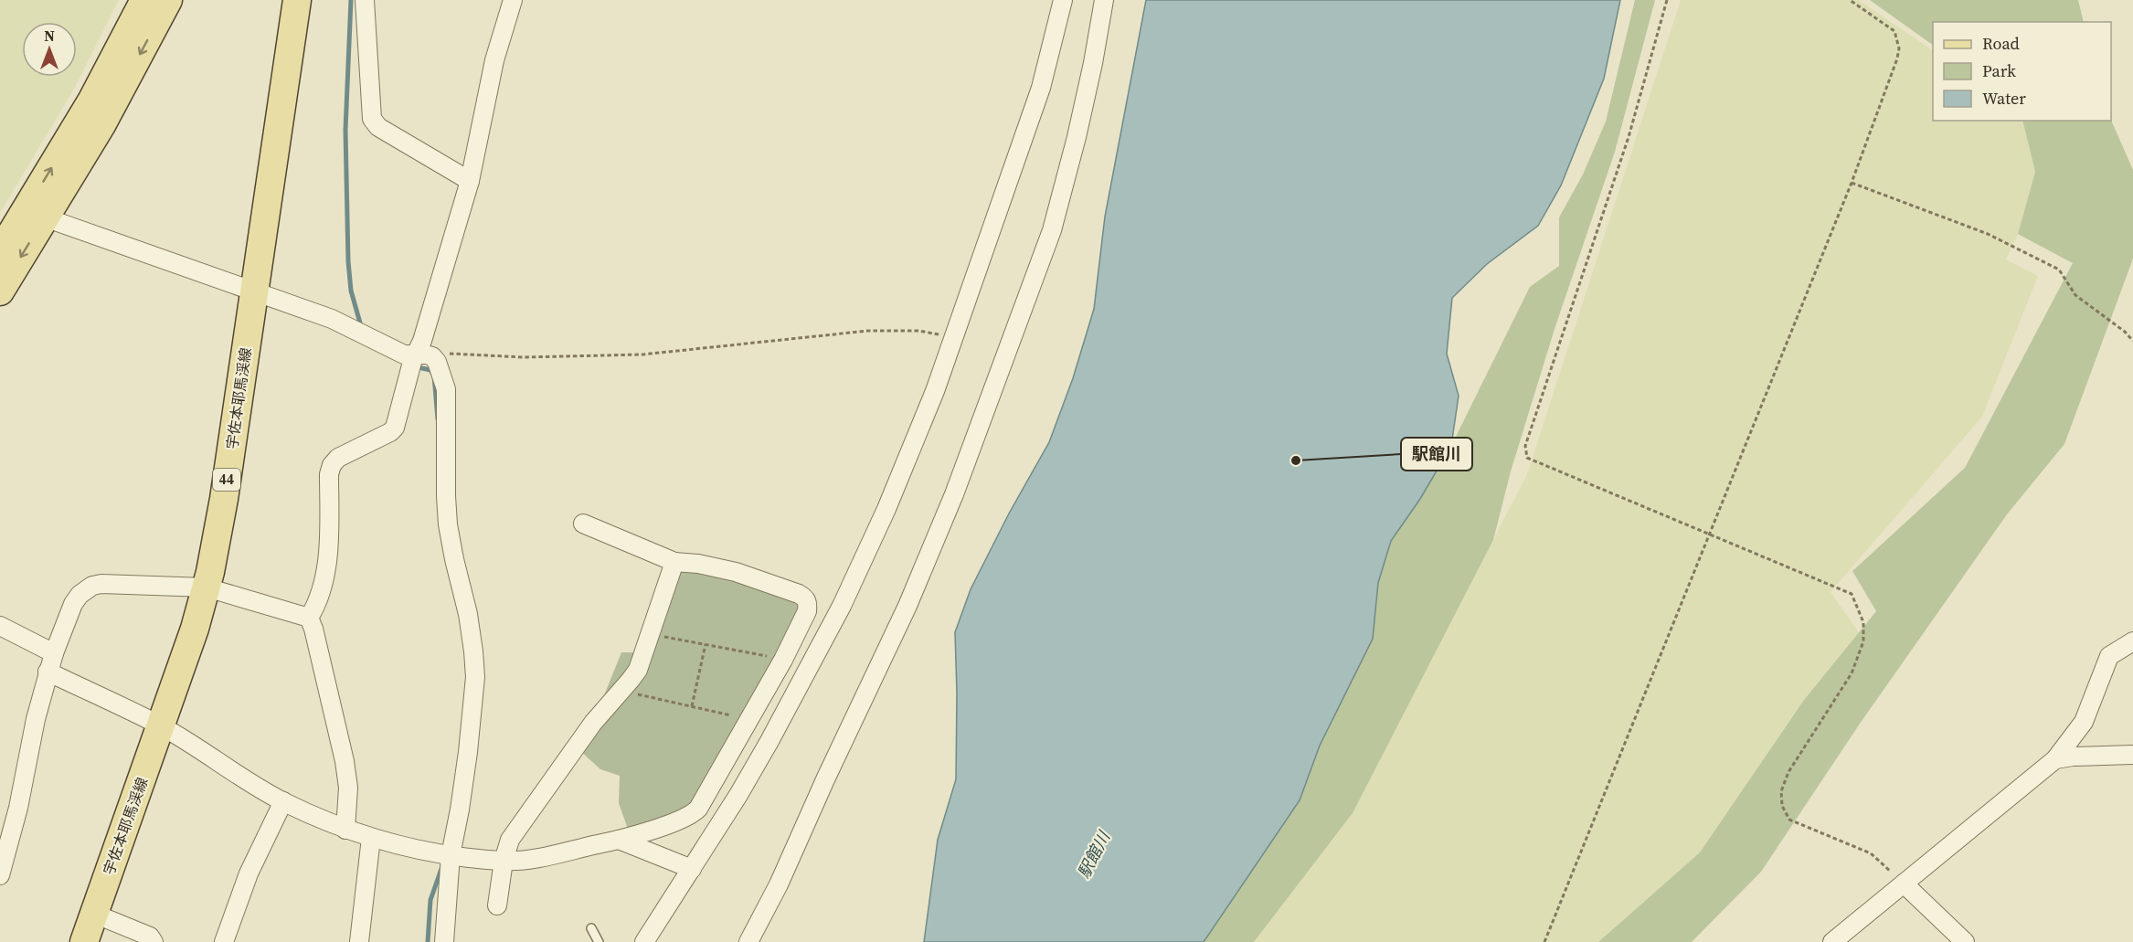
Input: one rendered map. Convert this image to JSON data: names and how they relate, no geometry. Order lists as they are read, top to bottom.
{
  "streets": {
    "main road": ["宇佐本耶馬渓線", "44"]
  },
  "water": ["駅館川"],
  "places": ["駅館川"],
  "legend": ["Road", "Park", "Water"],
  "north": "top"
}
